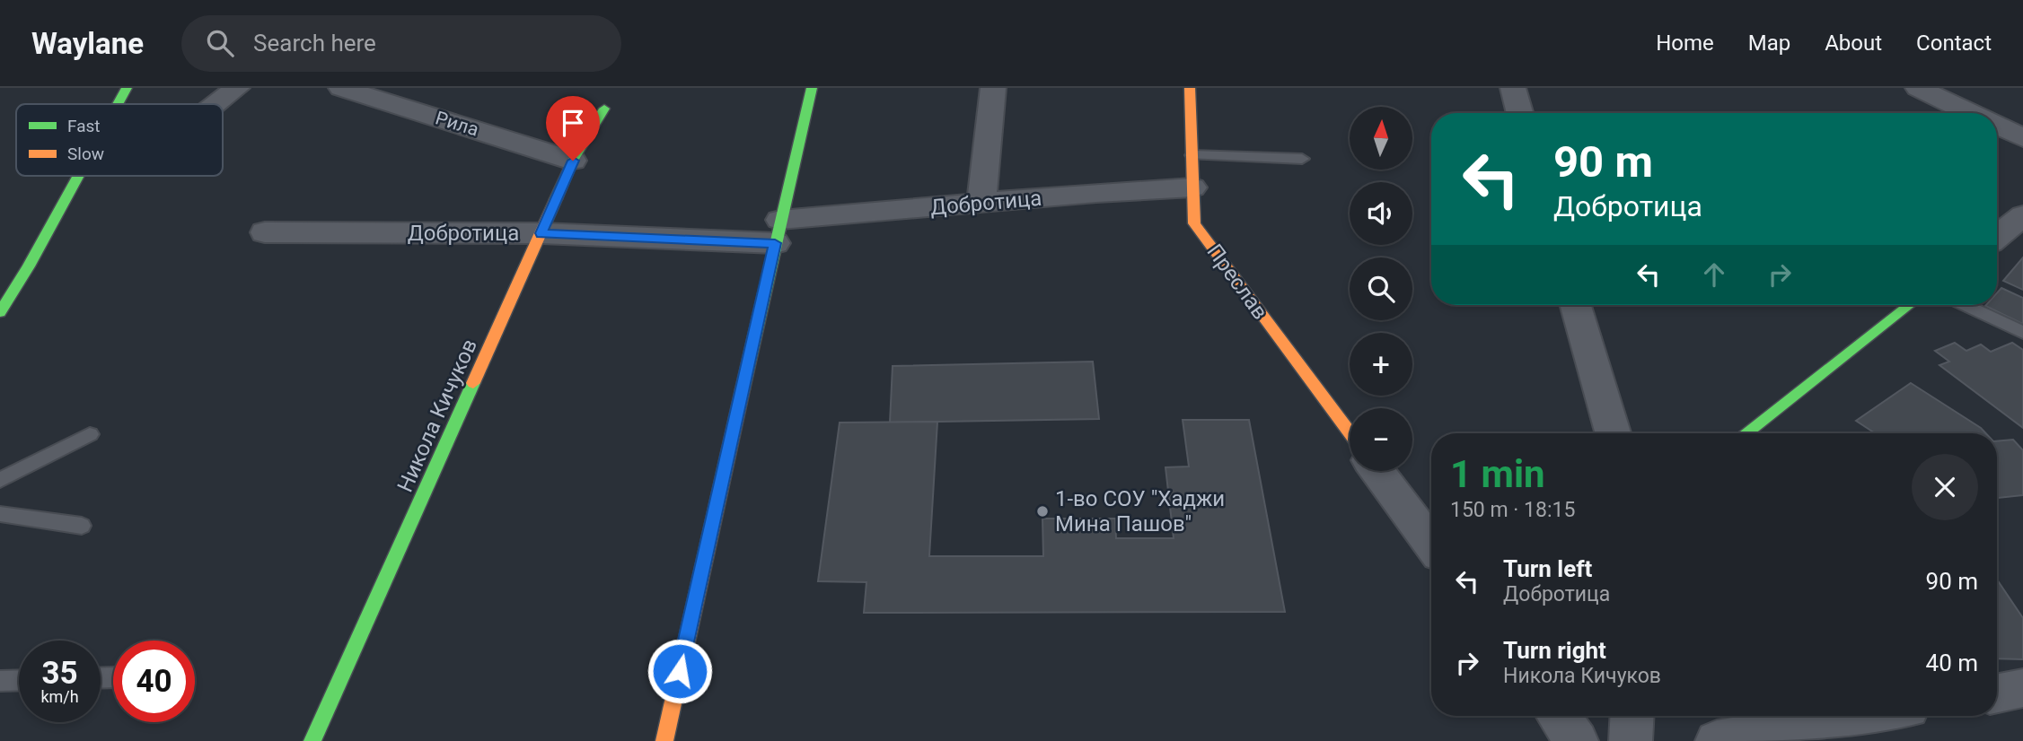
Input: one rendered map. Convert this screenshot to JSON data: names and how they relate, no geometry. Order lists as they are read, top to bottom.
{
  "streets": {
    "street": [
      "Рила",
      "Добротица",
      "Преслав",
      "Никола Кичуков"
    ]
  },
  "crossings": [
    ["Рила", "Никола Кичуков"],
    ["Добротица", "Преслав"],
    ["Добротица", "Никола Кичуков"]
  ],
  "places": ["1-во СОУ \"Хаджи Мина Пашов\""],
  "legend": ["Fast", "Slow"],
  "north": "top",
  "page": {
    "header": "Waylane",
    "search": "Search here",
    "nav": [
      "Home",
      "Map",
      "About",
      "Contact"
    ],
    "map_buttons": ["+", "−"],
    "turn": ["90 m", "Добротица"],
    "heading": ["1 min", "150 m · 18:15"],
    "list": [
      {
        "name": "Turn left",
        "note": "Добротица",
        "value": "90 m"
      },
      {
        "name": "Turn right",
        "note": "Никола Кичуков",
        "value": "40 m"
      }
    ],
    "speed": "35 km/h",
    "limit": "40"
  }
}
